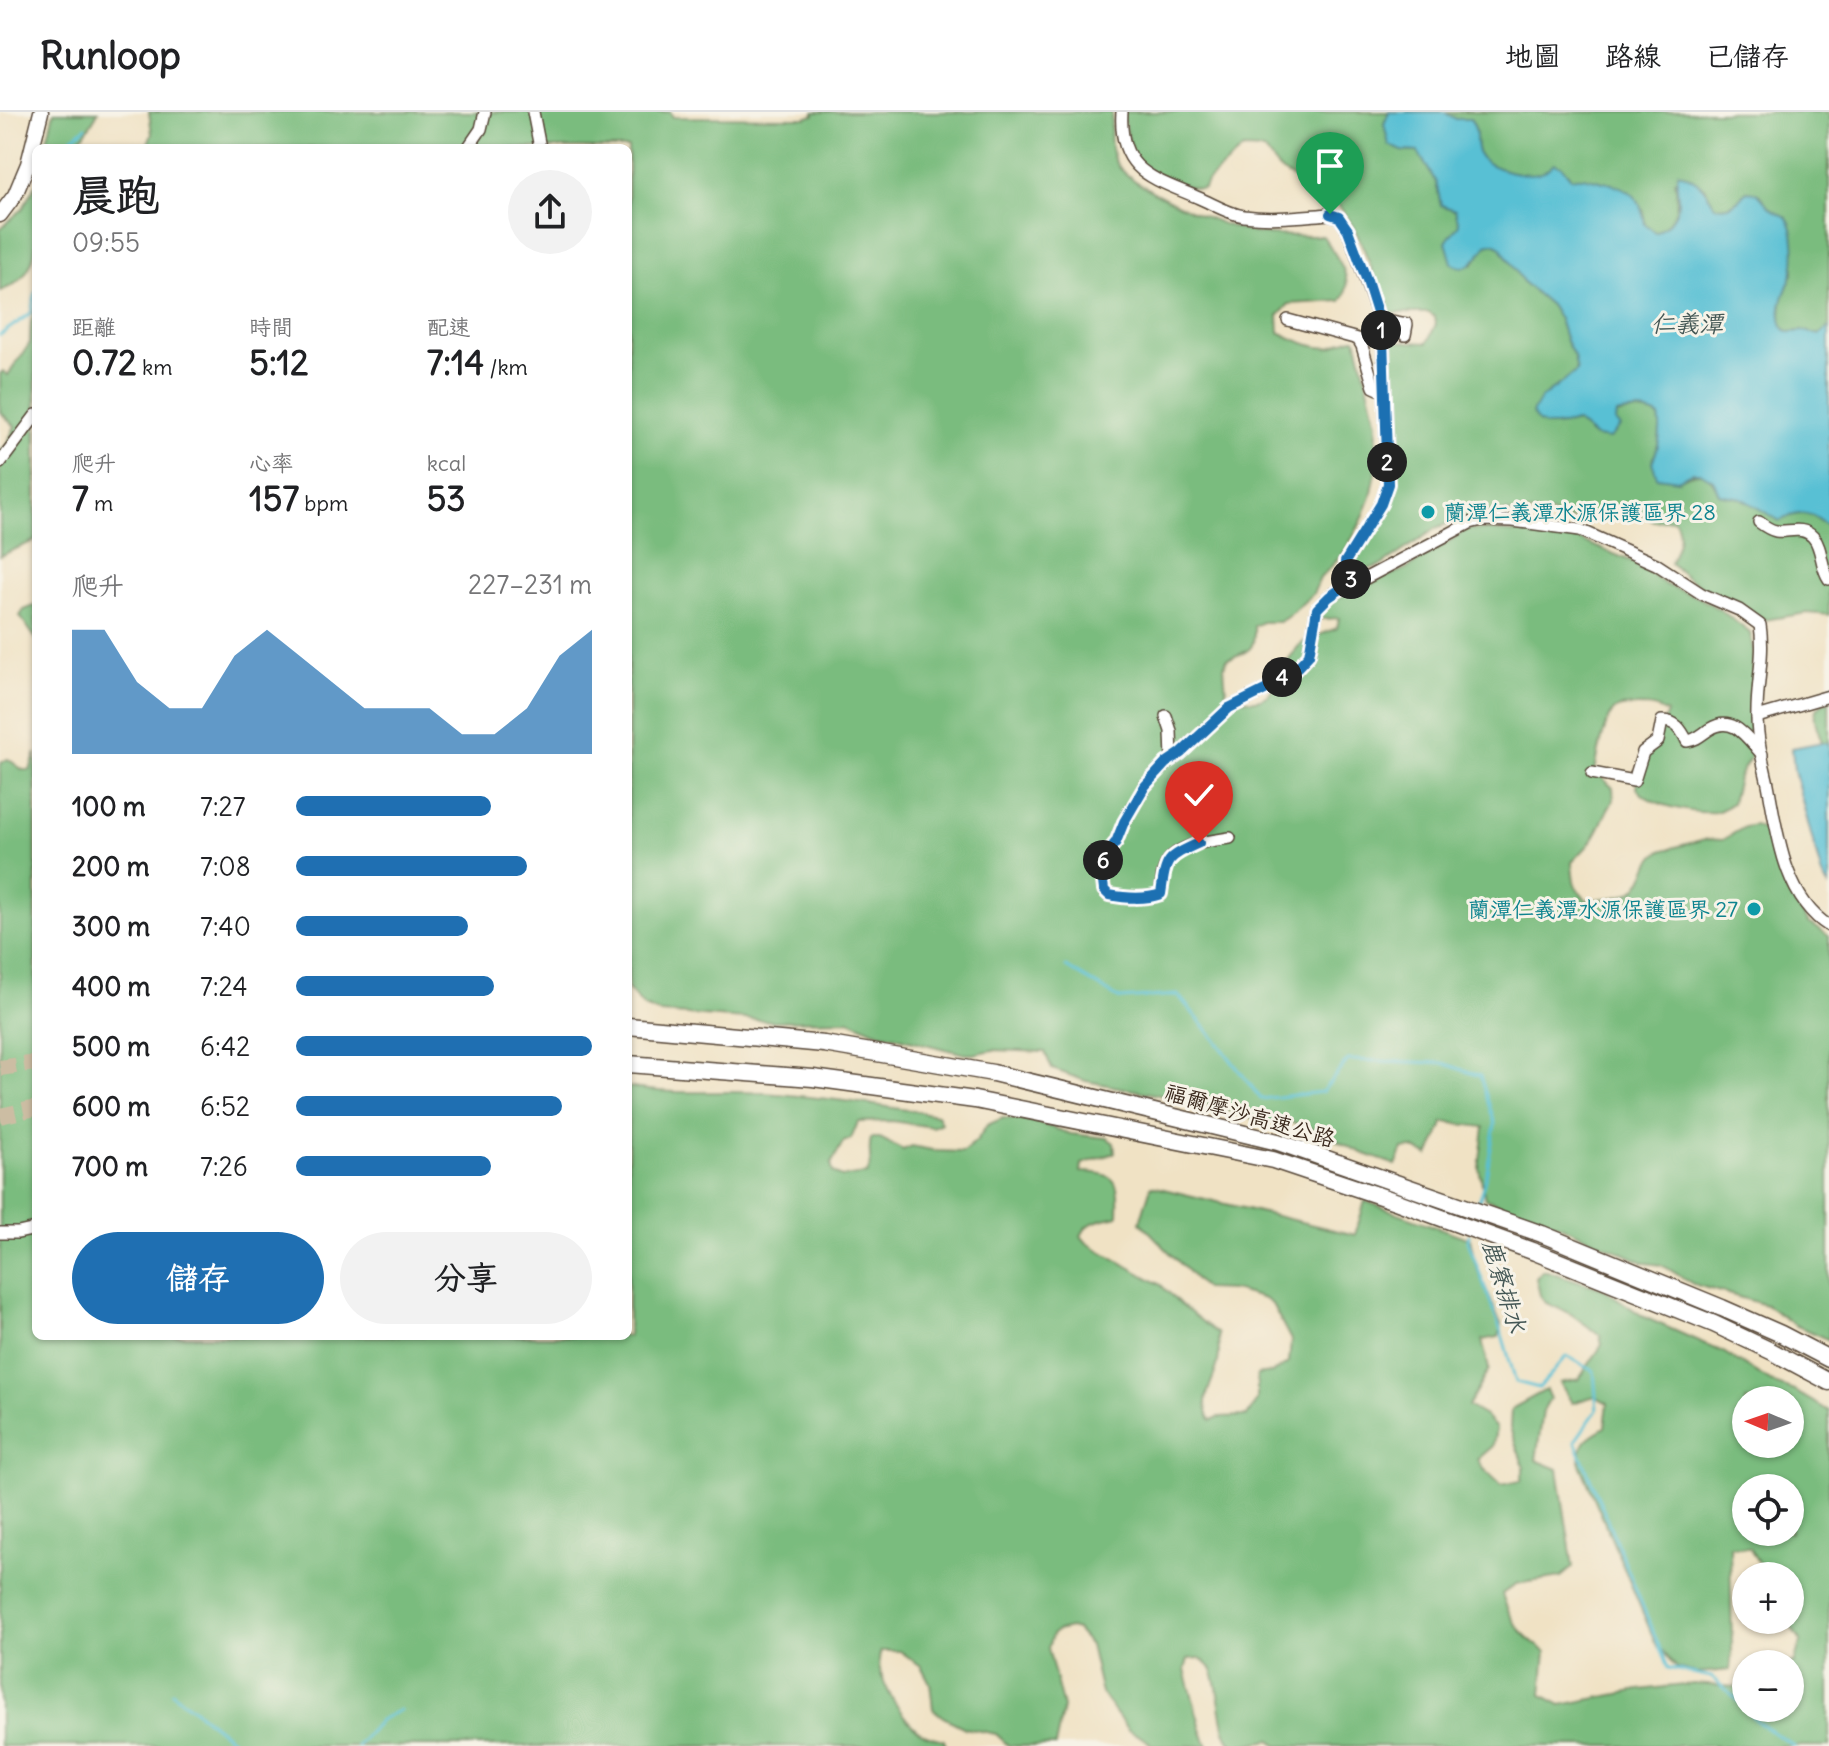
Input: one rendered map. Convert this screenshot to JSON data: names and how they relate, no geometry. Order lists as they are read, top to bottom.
{
  "streets": {
    "highway": ["福爾摩沙高速公路"]
  },
  "water": ["仁義潭", "鹿寮排水"],
  "places": ["蘭潭仁義潭水源保護區界 28", "蘭潭仁義潭水源保護區界 27"],
  "north": "left",
  "page": {
    "header": "Runloop",
    "nav": ["地圖", "路線", "已儲存"],
    "heading": ["晨跑", "09:55"],
    "stats": [
      ["距離", "0.72 km"],
      ["時間", "5:12"],
      ["配速", "7:14 /km"],
      ["爬升", "7 m"],
      ["心率", "157 bpm"],
      ["kcal", "53"]
    ],
    "pins": [
      "1",
      "2",
      "3",
      "4",
      "6"
    ],
    "chart": ["爬升", "227–231 m"],
    "list": [
      {
        "name": "100 m",
        "note": "7:27"
      },
      {
        "name": "200 m",
        "note": "7:08"
      },
      {
        "name": "300 m",
        "note": "7:40"
      },
      {
        "name": "400 m",
        "note": "7:24"
      },
      {
        "name": "500 m",
        "note": "6:42"
      },
      {
        "name": "600 m",
        "note": "6:52"
      },
      {
        "name": "700 m",
        "note": "7:26"
      }
    ],
    "buttons": ["儲存", "分享"],
    "map_buttons": ["+", "−"]
  }
}
